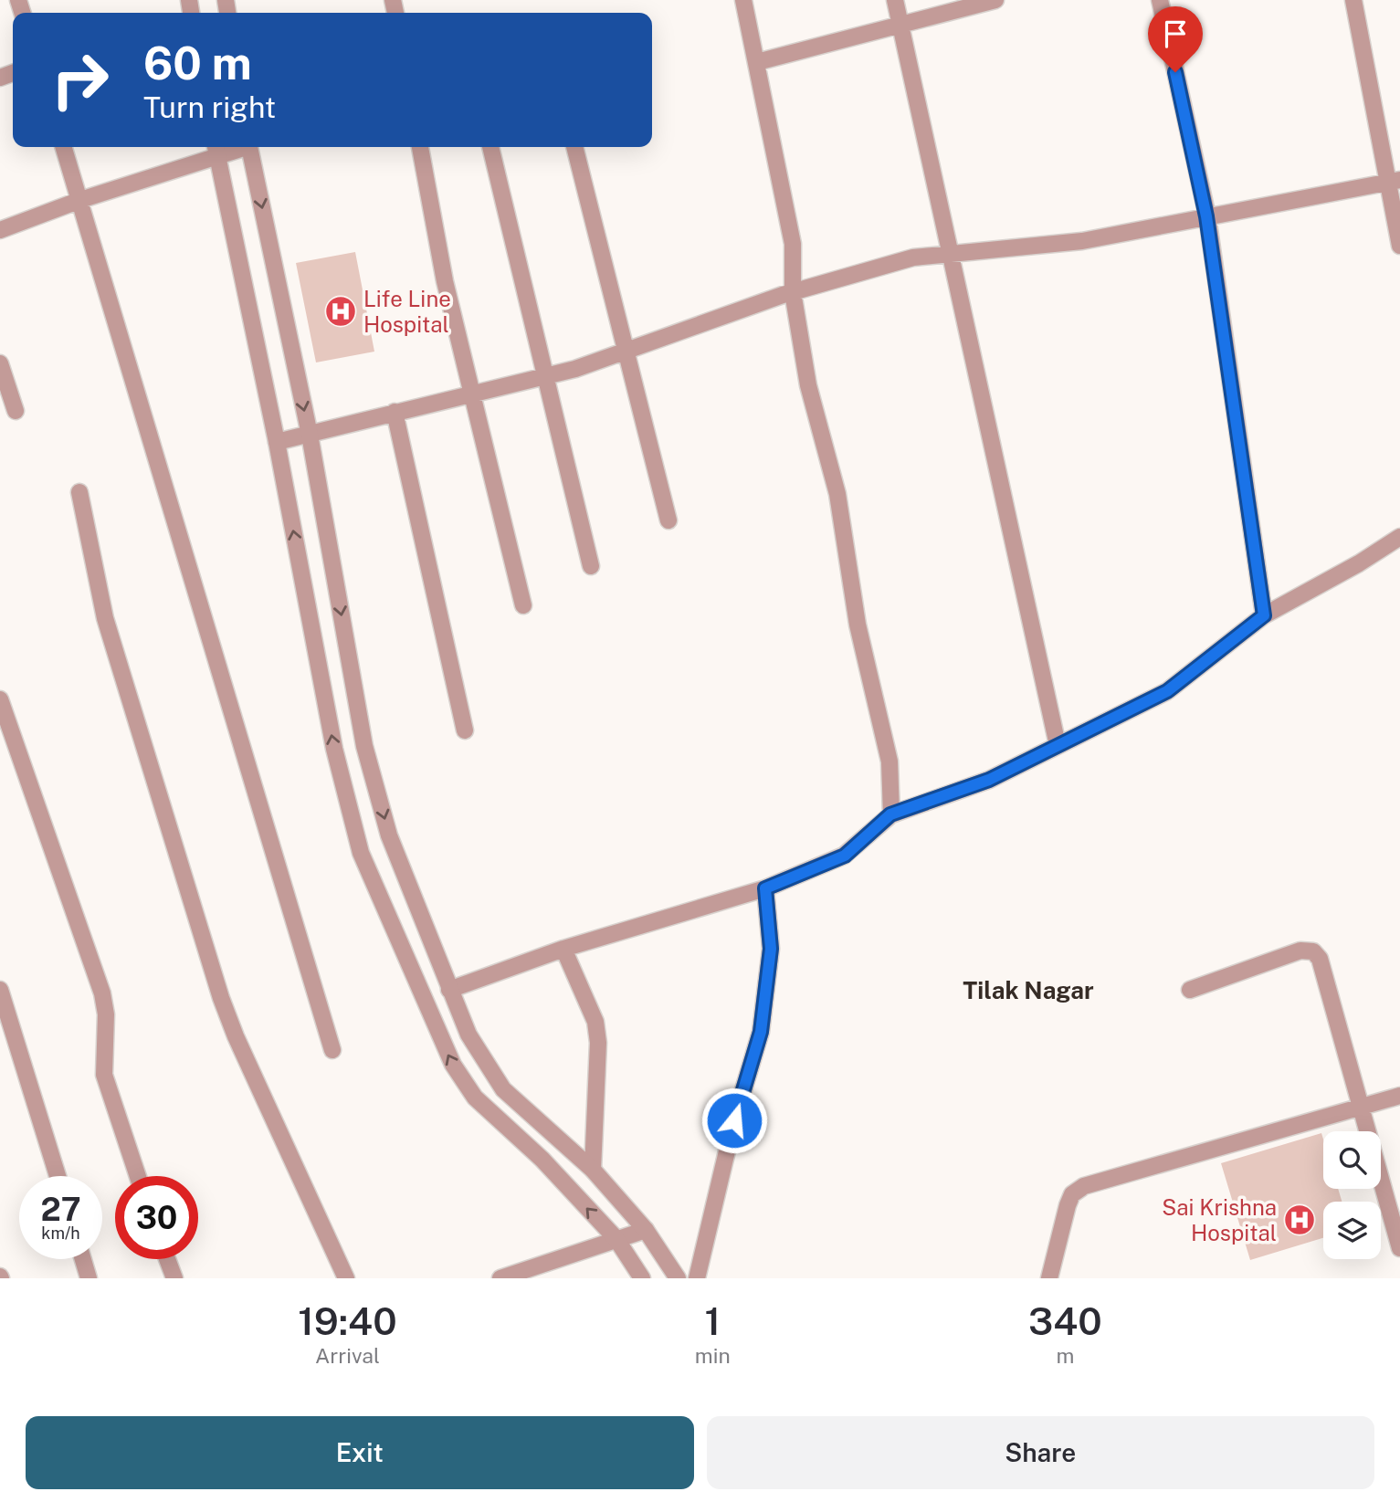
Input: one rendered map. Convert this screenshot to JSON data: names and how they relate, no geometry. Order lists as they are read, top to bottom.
{
  "districts": ["Tilak Nagar"],
  "places": {
    "hospital": ["Life Line Hospital", "Sai Krishna Hospital"]
  },
  "page": {
    "turn": ["60 m", "Turn right"],
    "speed": "27 km/h",
    "limit": "30",
    "eta": [
      "19:40",
      "Arrival",
      "1",
      "min",
      "340",
      "m"
    ],
    "buttons": ["Exit", "Share"]
  }
}
